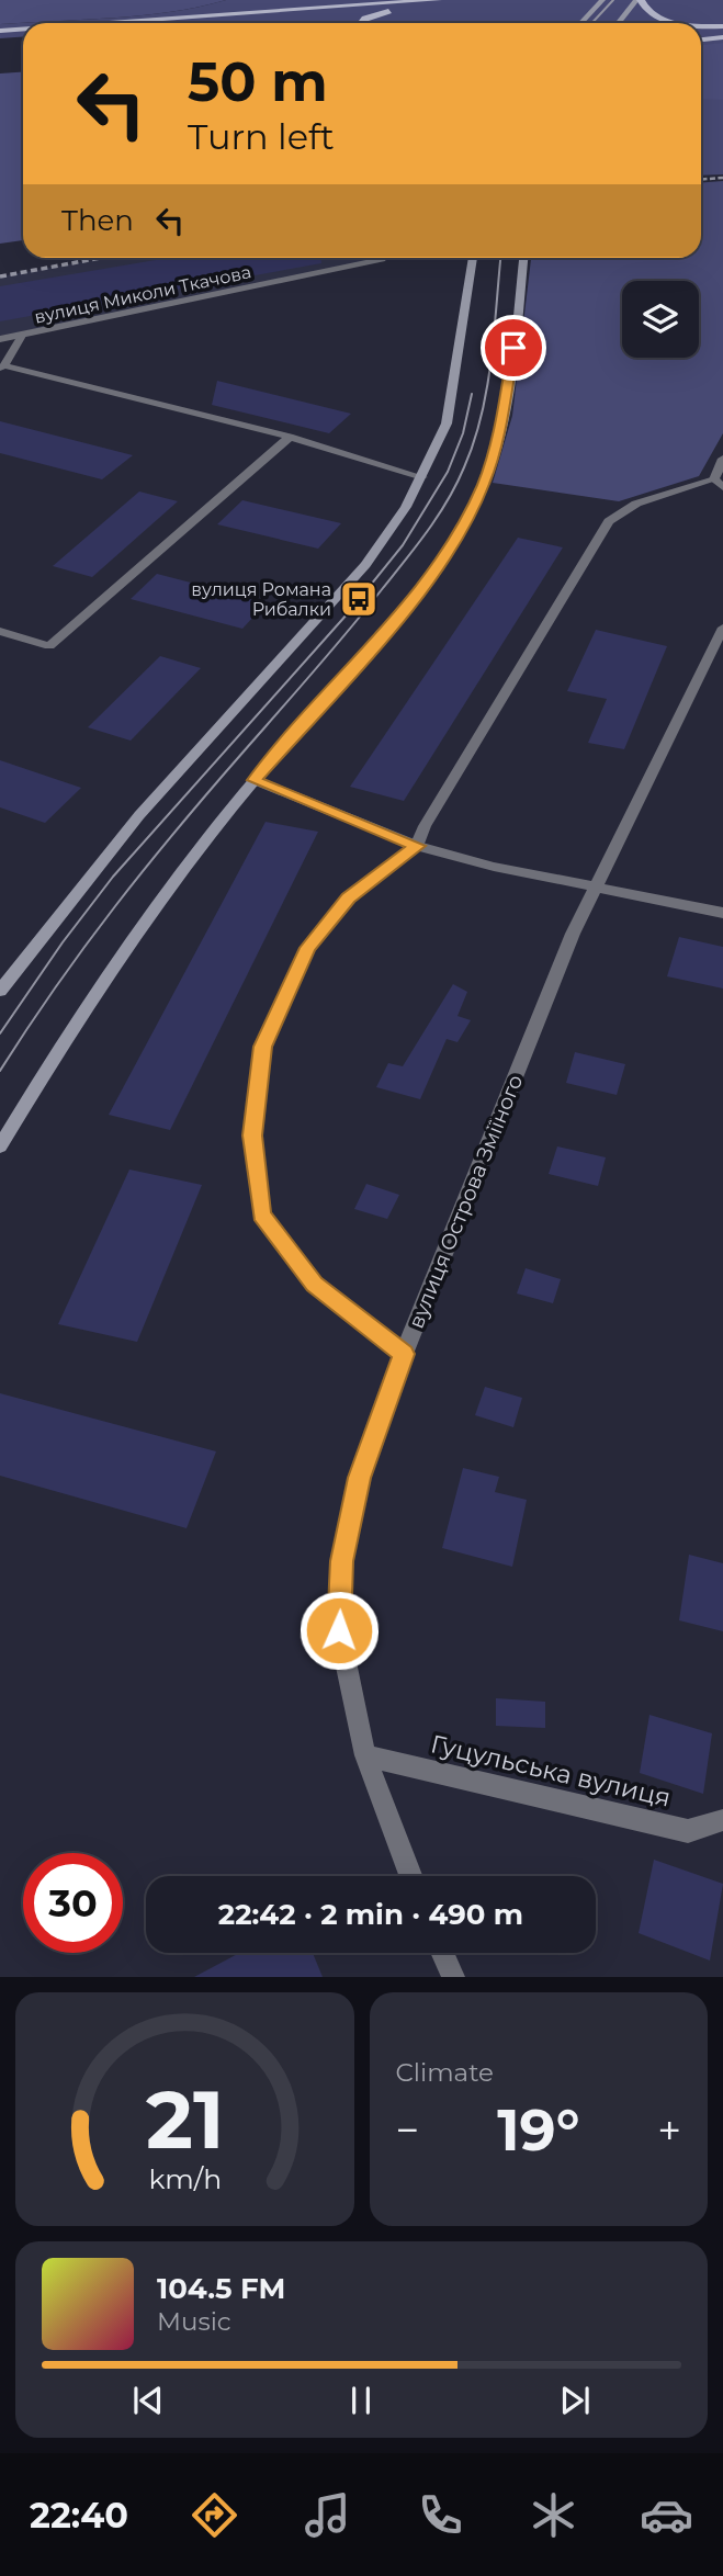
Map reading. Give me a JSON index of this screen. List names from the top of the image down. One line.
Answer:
{"streets":{"street":["вулиця Миколи Ткачова","вулиця Острова Зміїного","Гуцульська вулиця"]},"crossings":[["вулиця Острова Зміїного","Гуцульська вулиця"]],"places":{"bus stop":["вулиця Романа Рибалки"]},"page":{"turn":["50 m","Turn left"],"then":"Then","limit":"30","trip":"22:42 · 2 min · 490 m","tile":"Climate","heat":["−","19°","+"],"song":["104.5 FM","Music"],"tabs":"22:40","gauge":["21","km/h"]}}
